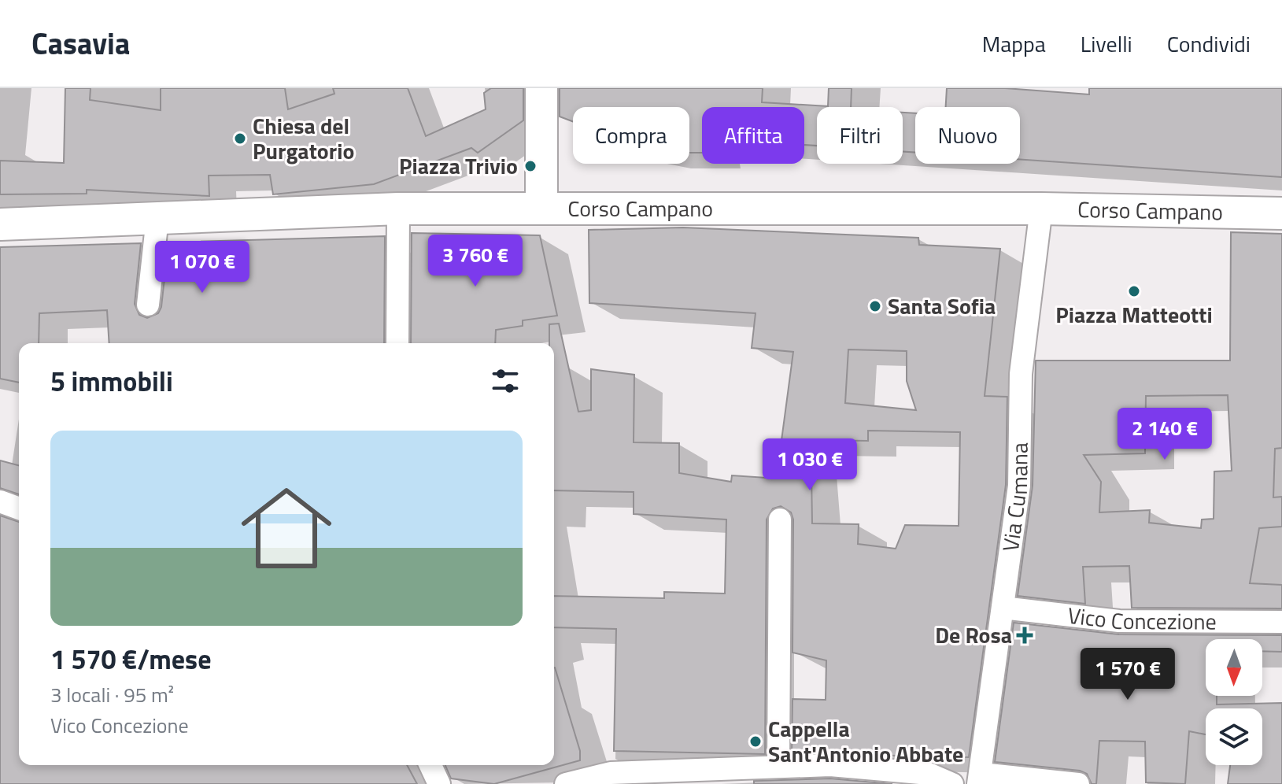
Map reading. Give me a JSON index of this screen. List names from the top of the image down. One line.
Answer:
{"streets":{"main road":["Corso Campano"],"street":["Via Cumana","Vico Concezione"]},"crossings":[["Corso Campano","Via Cumana"],["Via Cumana","Vico Concezione"]],"places":{"other":["Chiesa del Purgatorio","Piazza Trivio","Piazza Matteotti","Santa Sofia","Cappella Sant'Antonio Abbate"],"health":["De Rosa"]},"north":"bottom","page":{"header":"Casavia","nav":["Mappa","Livelli","Condividi"],"chip":["Compra","Affitta","Filtri","Nuovo"],"price":["3 760 €","1 070 €","2 140 €","1 030 €","1 570 €"],"heading":"5 immobili","list":[{"name":"1 570 €/mese","note":"3 locali · 95 m² · Vico Concezione"}]}}
